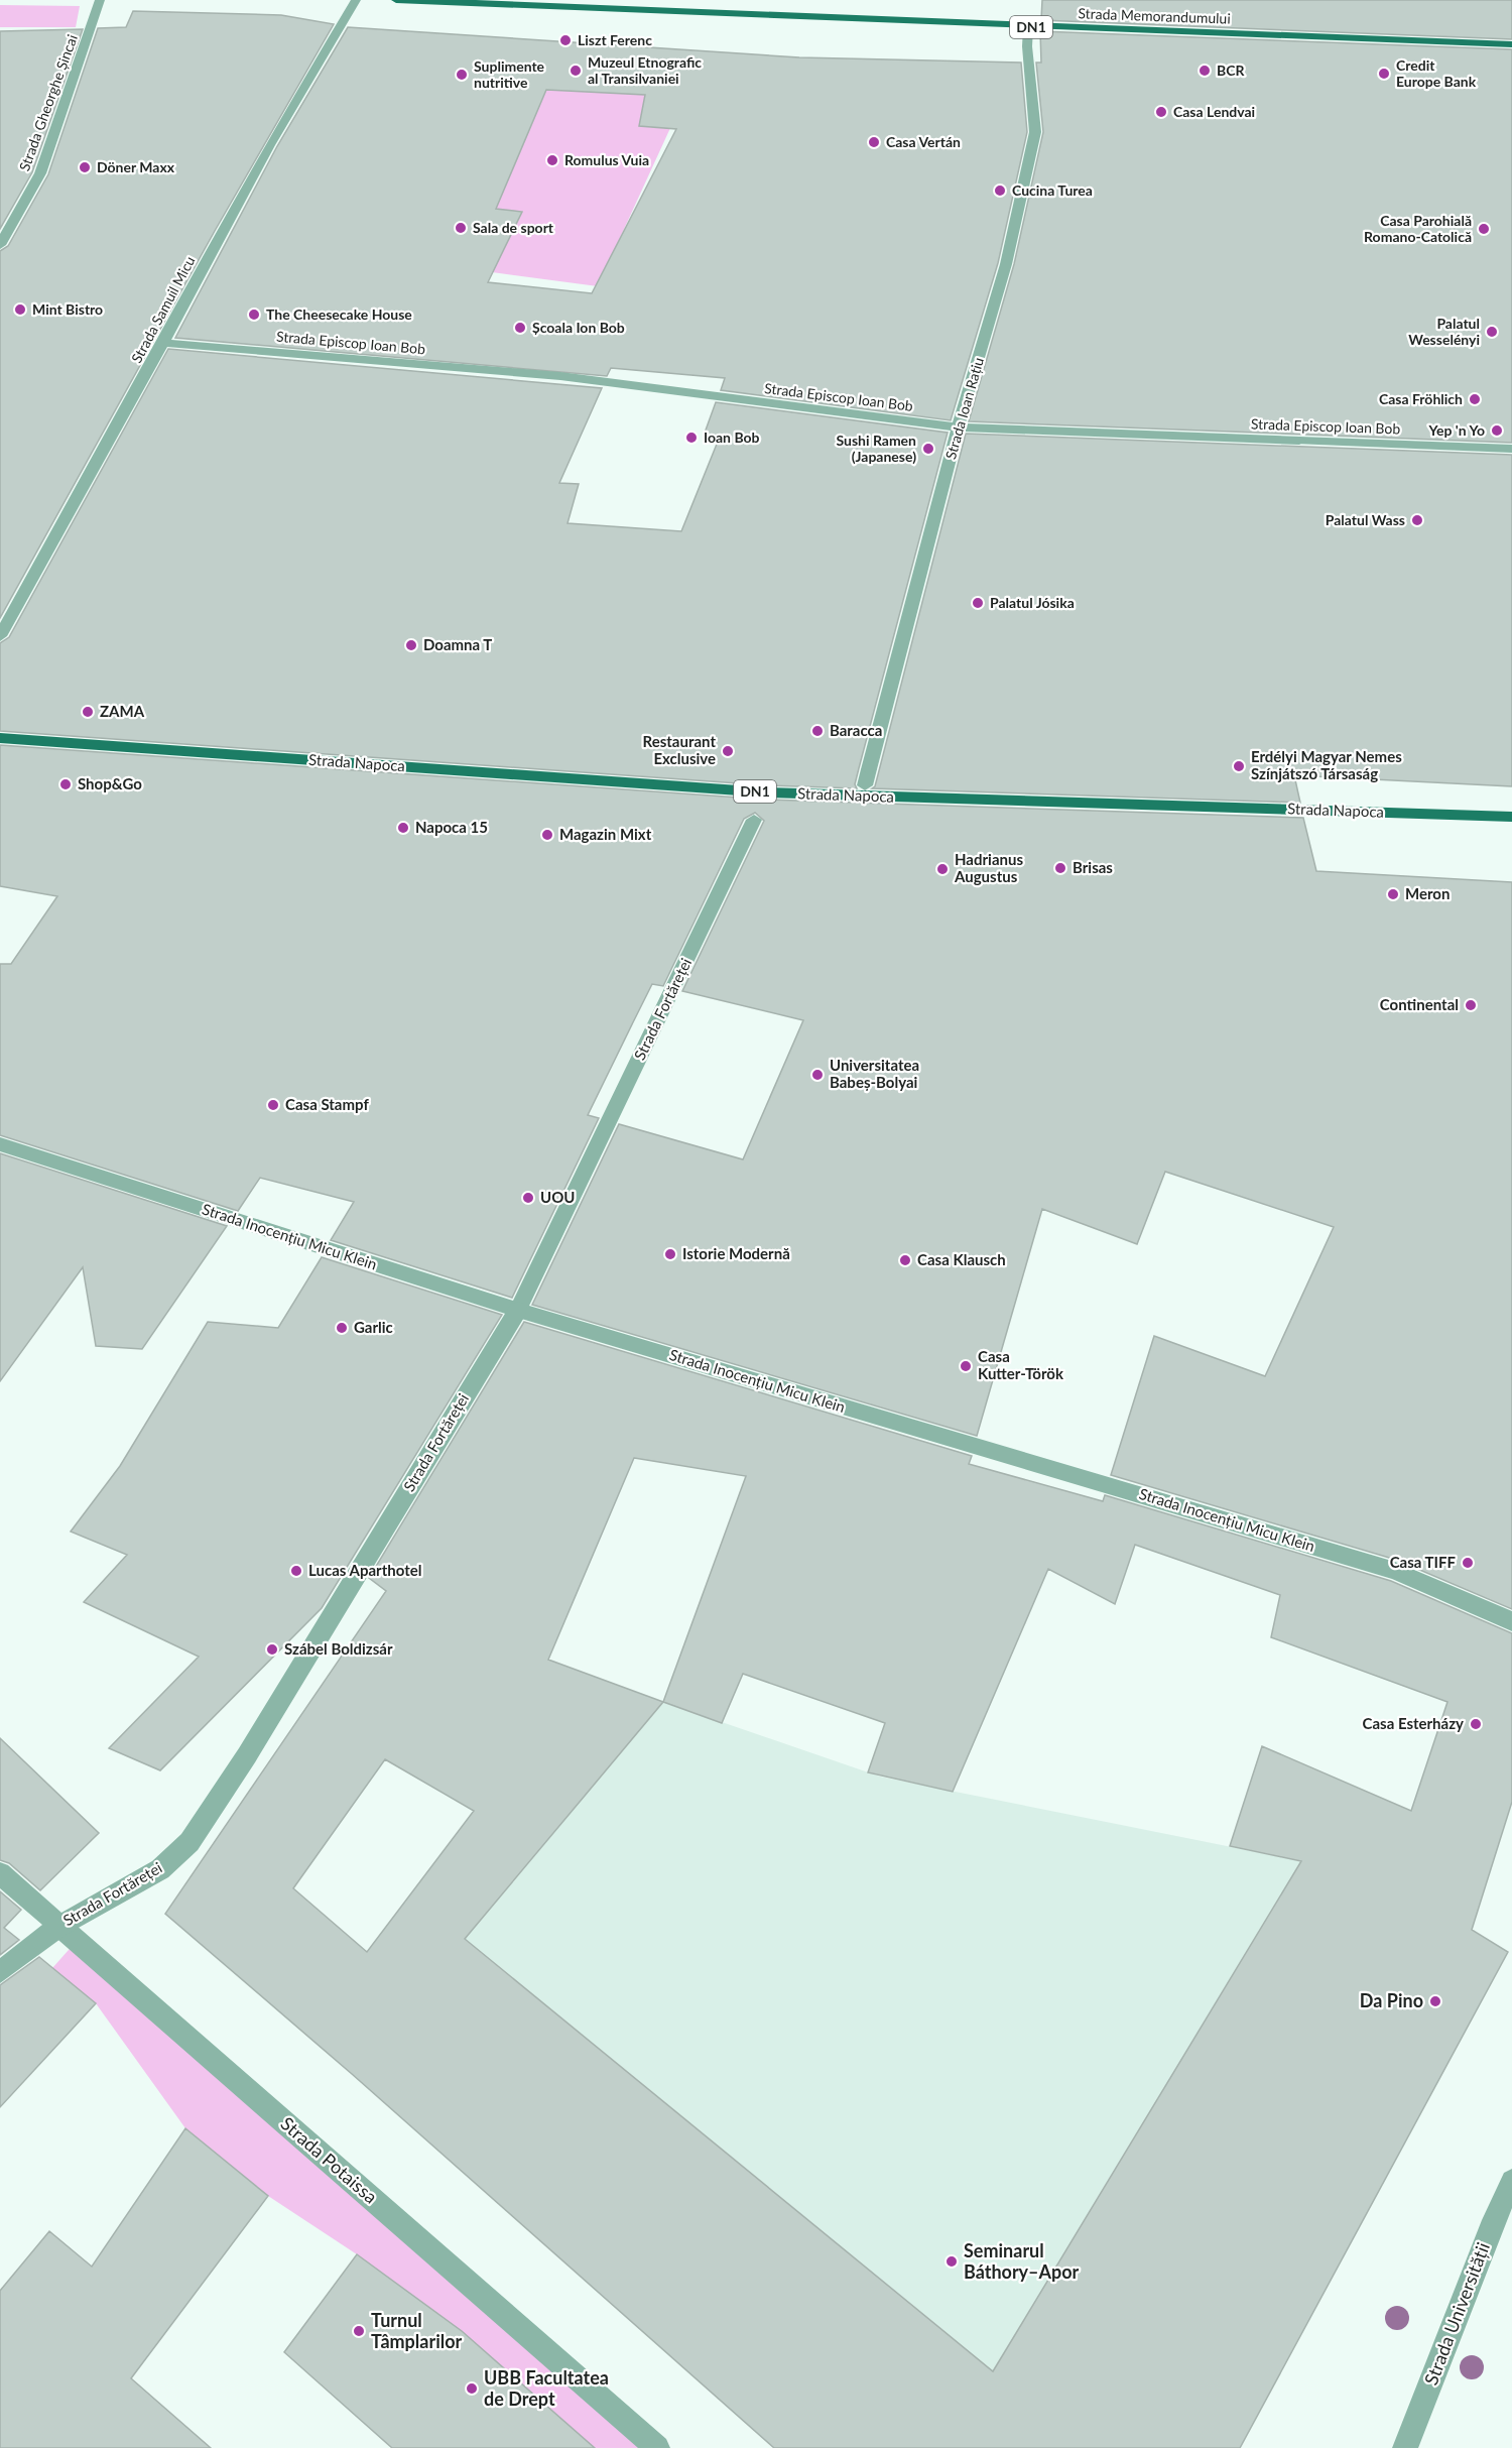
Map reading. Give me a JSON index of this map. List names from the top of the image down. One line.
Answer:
{"streets":{"main road":["Strada Memorandumului","DN1","Strada Napoca"],"street":["Strada Gheorghe Șincai","Strada Samuil Micu","Strada Episcop Ioan Bob","Strada Ioan Rațiu","Strada Fortăreței","Strada Inocențiu Micu Klein","Strada Potaissa","Strada Universității"]},"crossings":[["Strada Memorandumului","Strada Ioan Rațiu"],["Strada Samuil Micu","Strada Episcop Ioan Bob"],["Strada Episcop Ioan Bob","Strada Ioan Rațiu"],["Strada Fortăreței","Strada Inocențiu Micu Klein"],["Strada Fortăreței","Strada Potaissa"]],"places":["Liszt Ferenc","Muzeul Etnografic al Transilvaniei","BCR","Credit Europe Bank","Suplimente nutritive","Casa Lendvai","Casa Vertán","Romulus Vuia","Döner Maxx","Cucina Turea","Sala de sport","Casa Parohială Romano-Catolică","Mint Bistro","The Cheesecake House","Școala Ion Bob","Palatul Wesselényi","Casa Fröhlich","Yep 'n Yo","Ioan Bob","Sushi Ramen (Japanese)","Palatul Wass","Palatul Jósika","Doamna T","ZAMA","Baracca","Restaurant Exclusive","Erdélyi Magyar Nemes Színjátszó Társaság","Shop&Go","Napoca 15","Magazin Mixt","Brisas","Hadrianus Augustus","Meron","Continental","Universitatea Babeș-Bolyai","Casa Stampf","UOU","Istorie Modernă","Casa Klausch","Garlic","Casa Kutter-Török","Casa TIFF","Lucas Aparthotel","Szábel Boldizsár","Casa Esterházy","Da Pino","Seminarul Báthory–Apor","Turnul Tâmplarilor","UBB Facultatea de Drept"]}
